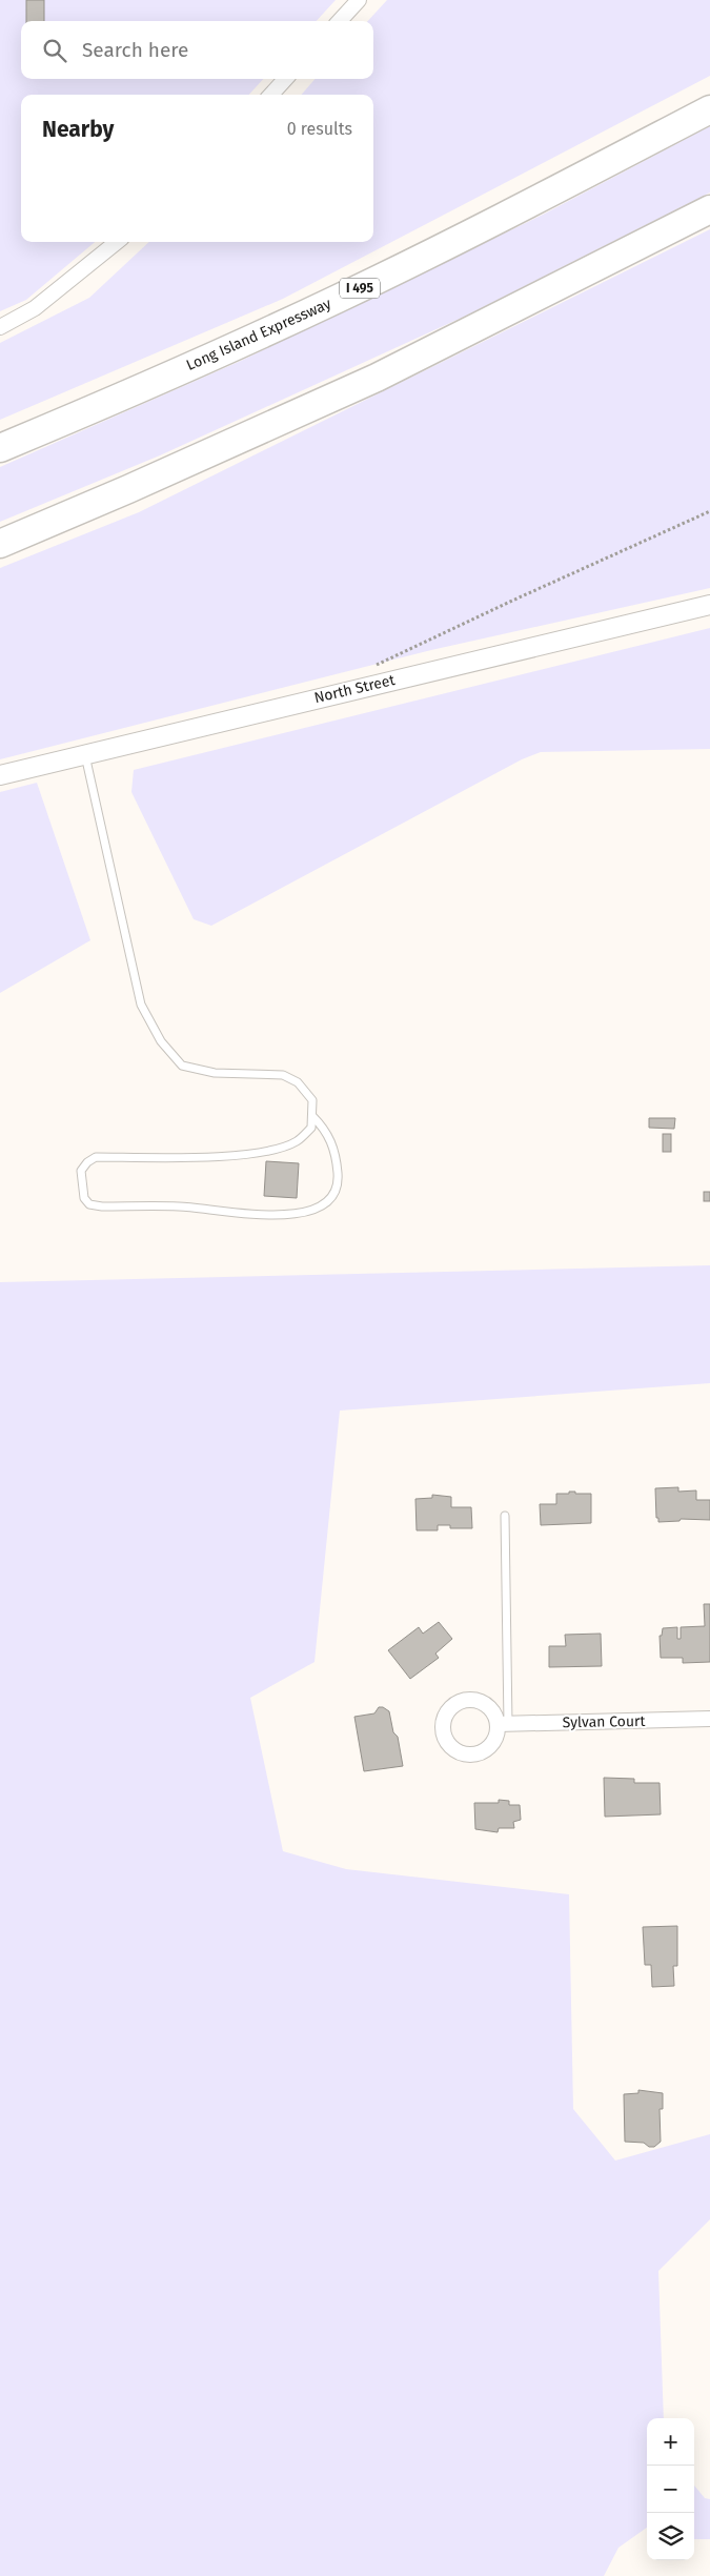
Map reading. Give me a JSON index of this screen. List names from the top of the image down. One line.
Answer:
{"streets":{"highway":["I 495","Long Island Expressway"],"street":["North Street","Sylvan Court"]},"page":{"search":"Search here","heading":["Nearby","0 results"],"map_buttons":["+","−"]}}
